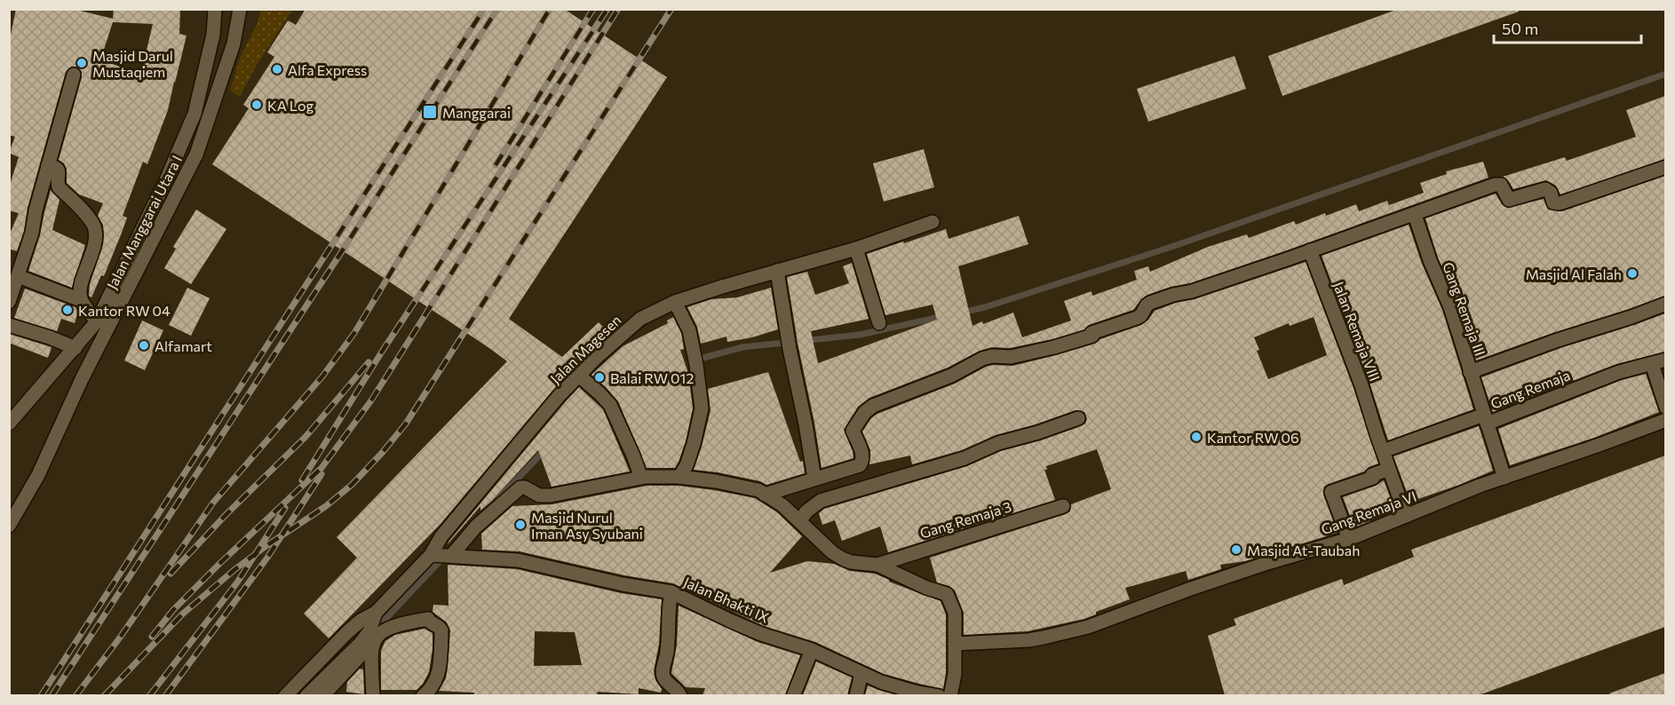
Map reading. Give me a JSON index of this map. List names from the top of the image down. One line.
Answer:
{"streets":{"street":["Jalan Manggarai Utara I","Gang Remaja III","Jalan Remaja VIII","Jalan Magesen","Gang Remaja","Gang Remaja VI","Gang Remaja 3","Jalan Bhakti IX"]},"crossings":[["Gang Remaja III","Gang Remaja"],["Gang Remaja III","Gang Remaja VI"],["Jalan Remaja VIII","Gang Remaja"],["Jalan Remaja VIII","Gang Remaja VI"],["Jalan Magesen","Jalan Bhakti IX"]],"places":{"other":["Masjid Darul Mustaqiem","Alfa Express","KA Log","Masjid Al Falah","Kantor RW 04","Alfamart","Balai RW 012","Kantor RW 06","Masjid Nurul Iman Asy Syubani","Masjid At-Taubah"],"transit":["Manggarai"]},"scale_bar":"50 m"}
